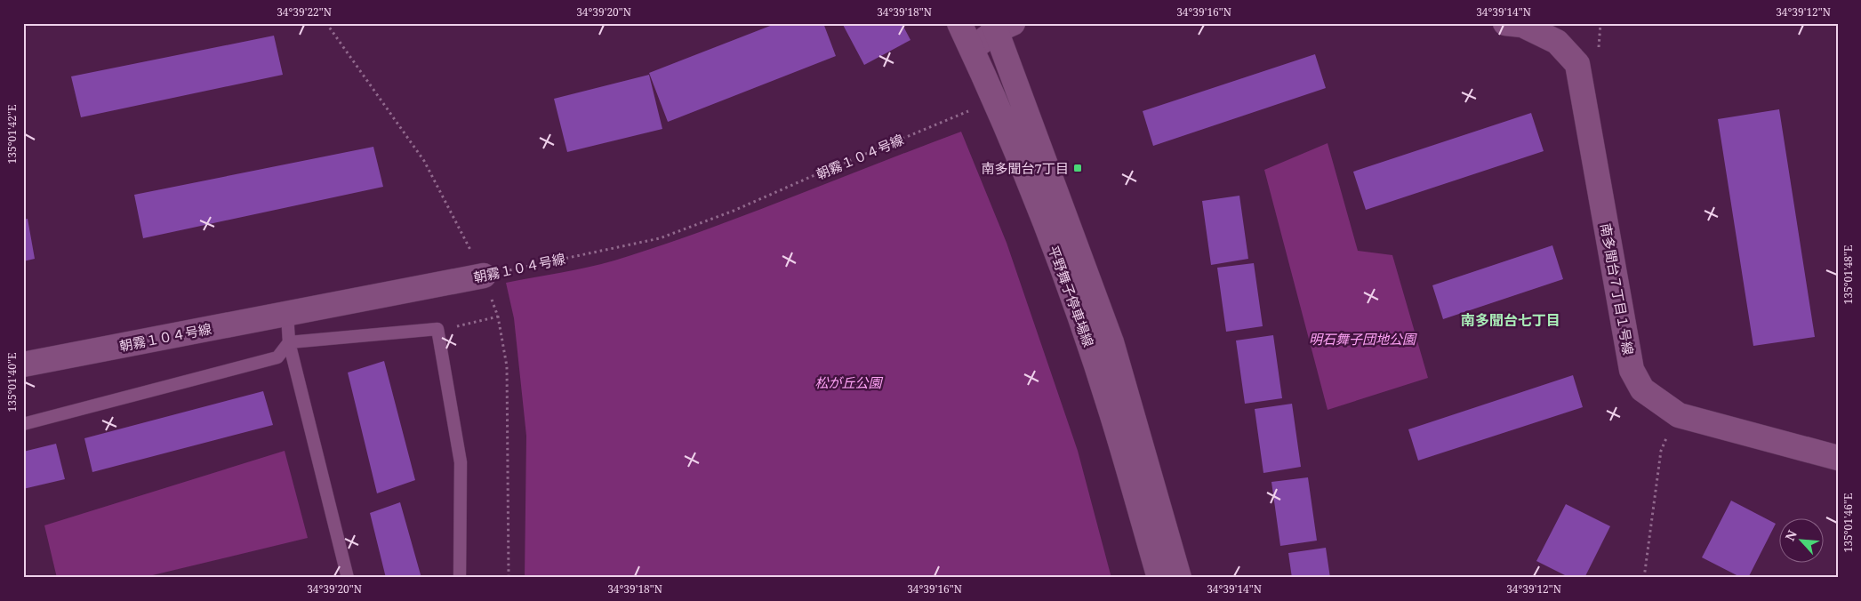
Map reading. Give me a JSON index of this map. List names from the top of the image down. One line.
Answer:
{"streets":{"main road":["朝霧１０４号線","南多聞台７丁目１号線","平野舞子停車場線"]},"crossings":[["朝霧１０４号線","平野舞子停車場線"]],"districts":["南多聞台七丁目"],"parks":["明石舞子団地公園","松が丘公園"],"places":{"transit":["南多聞台7丁目"]},"north":"top left","coordinates":["34°39'22\"N","34°39'20\"N","34°39'18\"N","34°39'16\"N","34°39'14\"N","34°39'12\"N","135°01'42\"E","135°01'48\"E","135°01'40\"E","135°01'46\"E"]}
